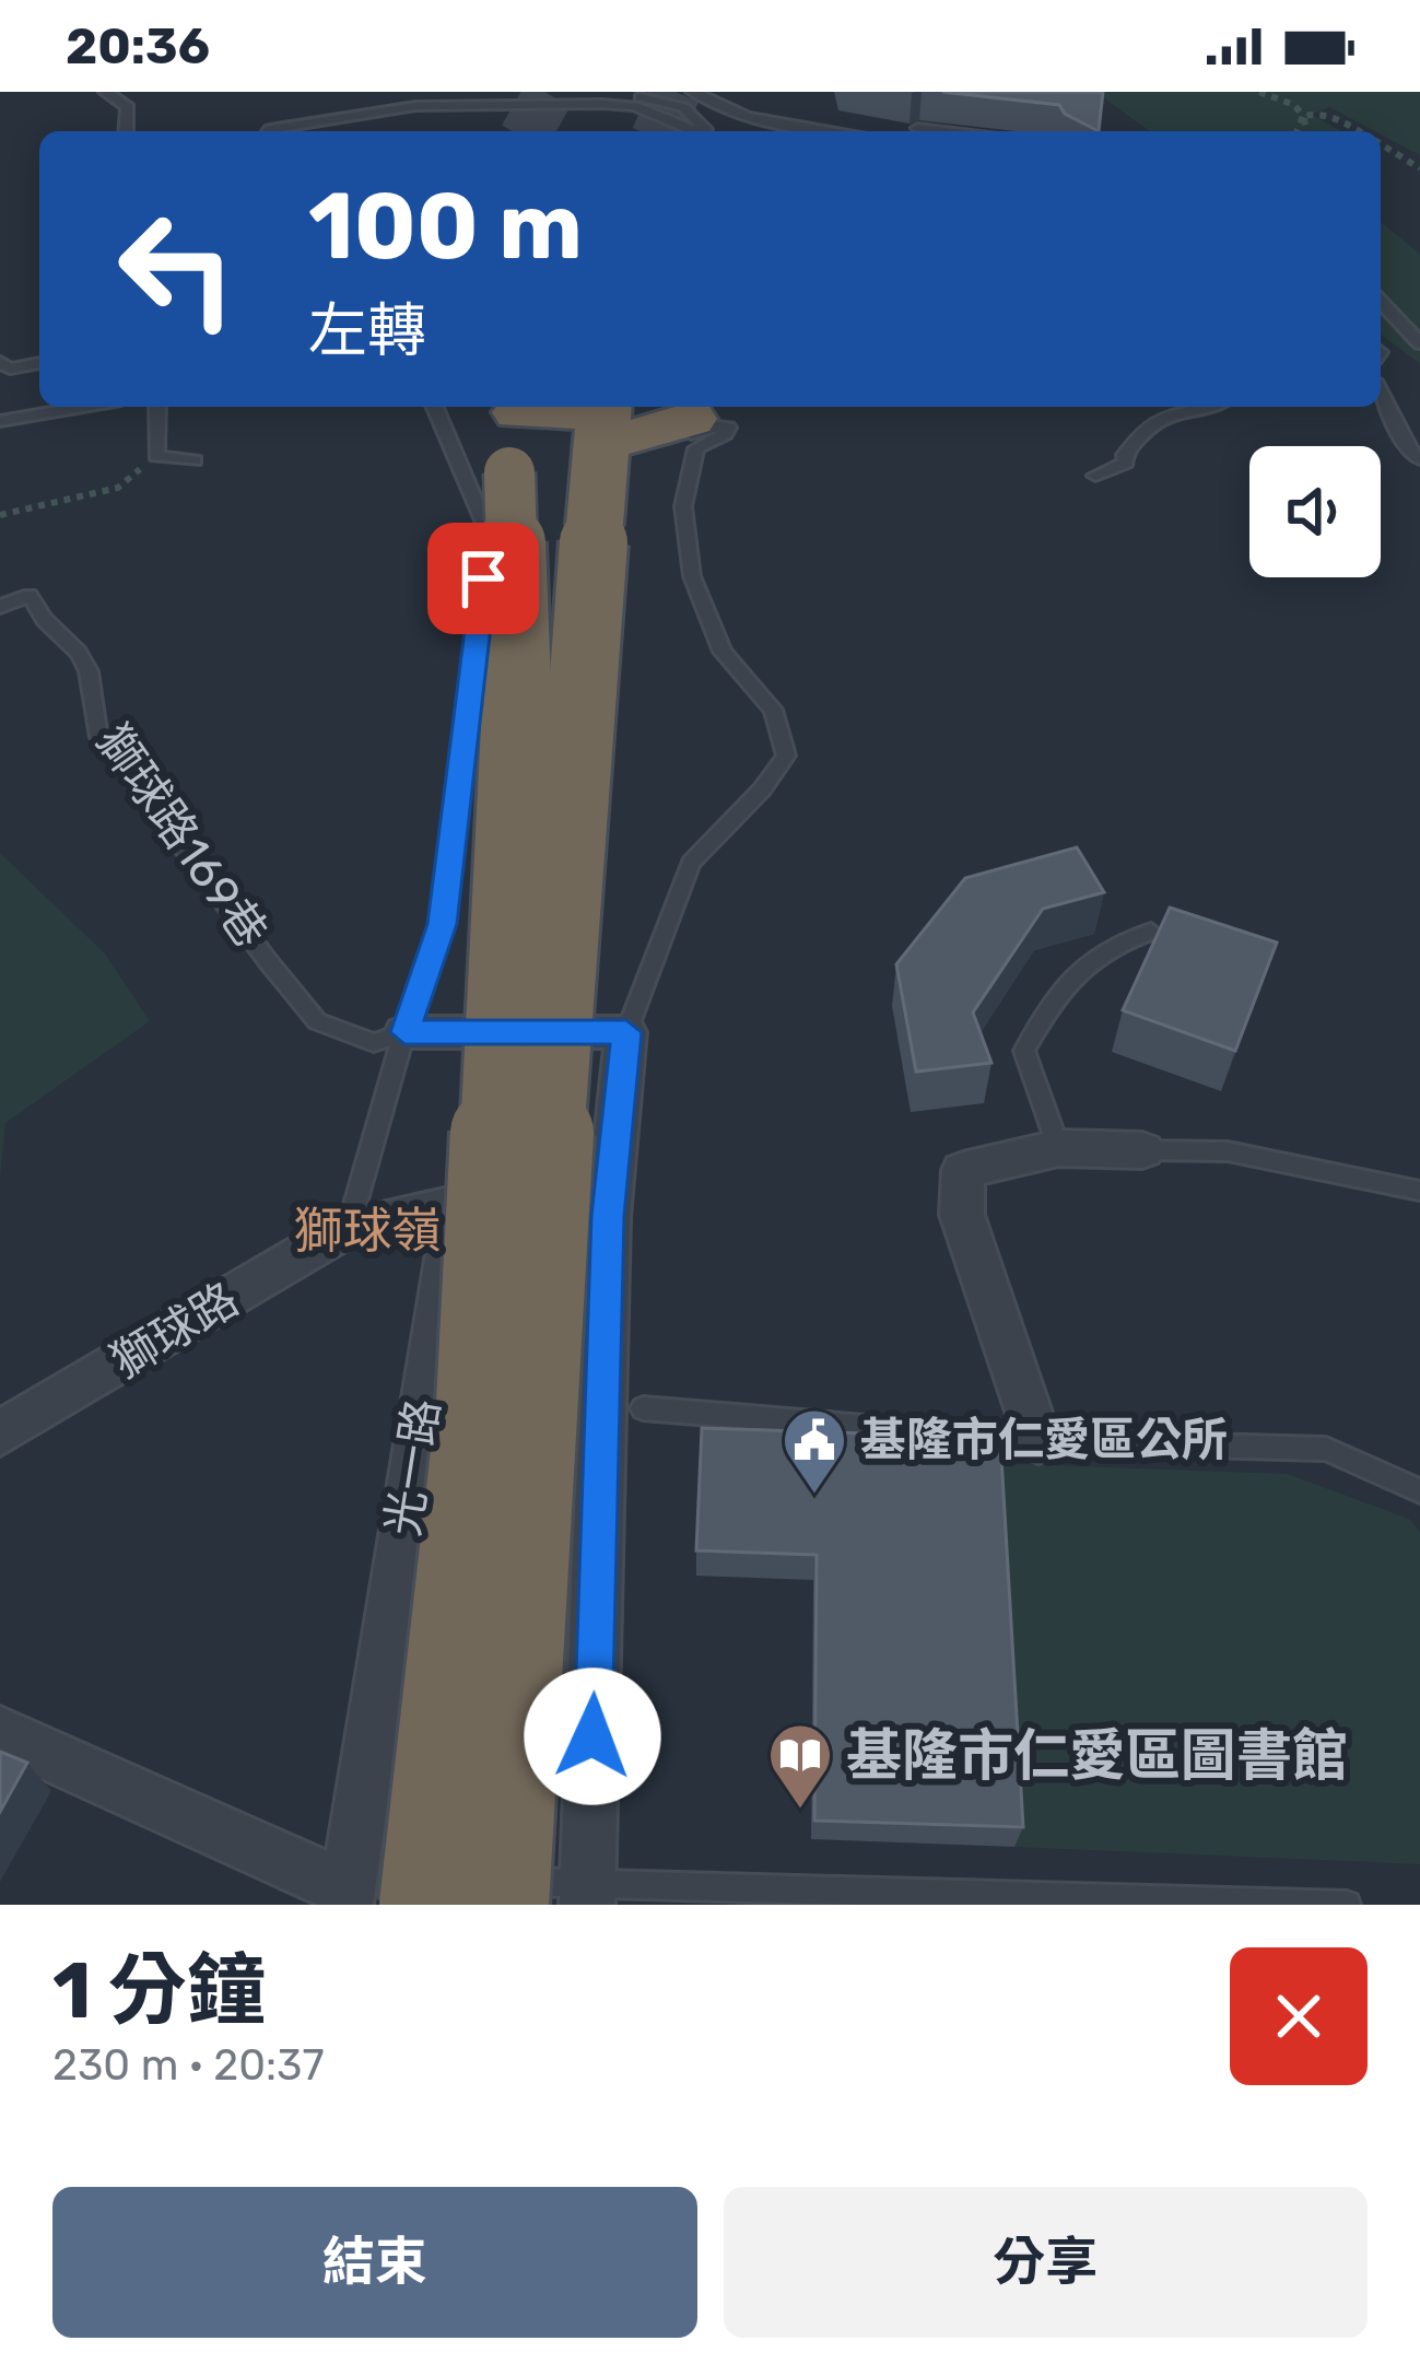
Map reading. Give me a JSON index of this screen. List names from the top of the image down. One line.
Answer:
{"streets":{"street":["獅球路","光一路"],"lane":["獅球路169巷"]},"crossings":[["獅球路","光一路"]],"districts":["獅球嶺"],"places":{"public building":["基隆市仁愛區公所"],"library":["基隆市仁愛區圖書館"]},"page":{"status":"20:36","turn":["100 m","左轉"],"heading":["1 分鐘","230 m · 20:37"],"buttons":["結束","分享"]}}
